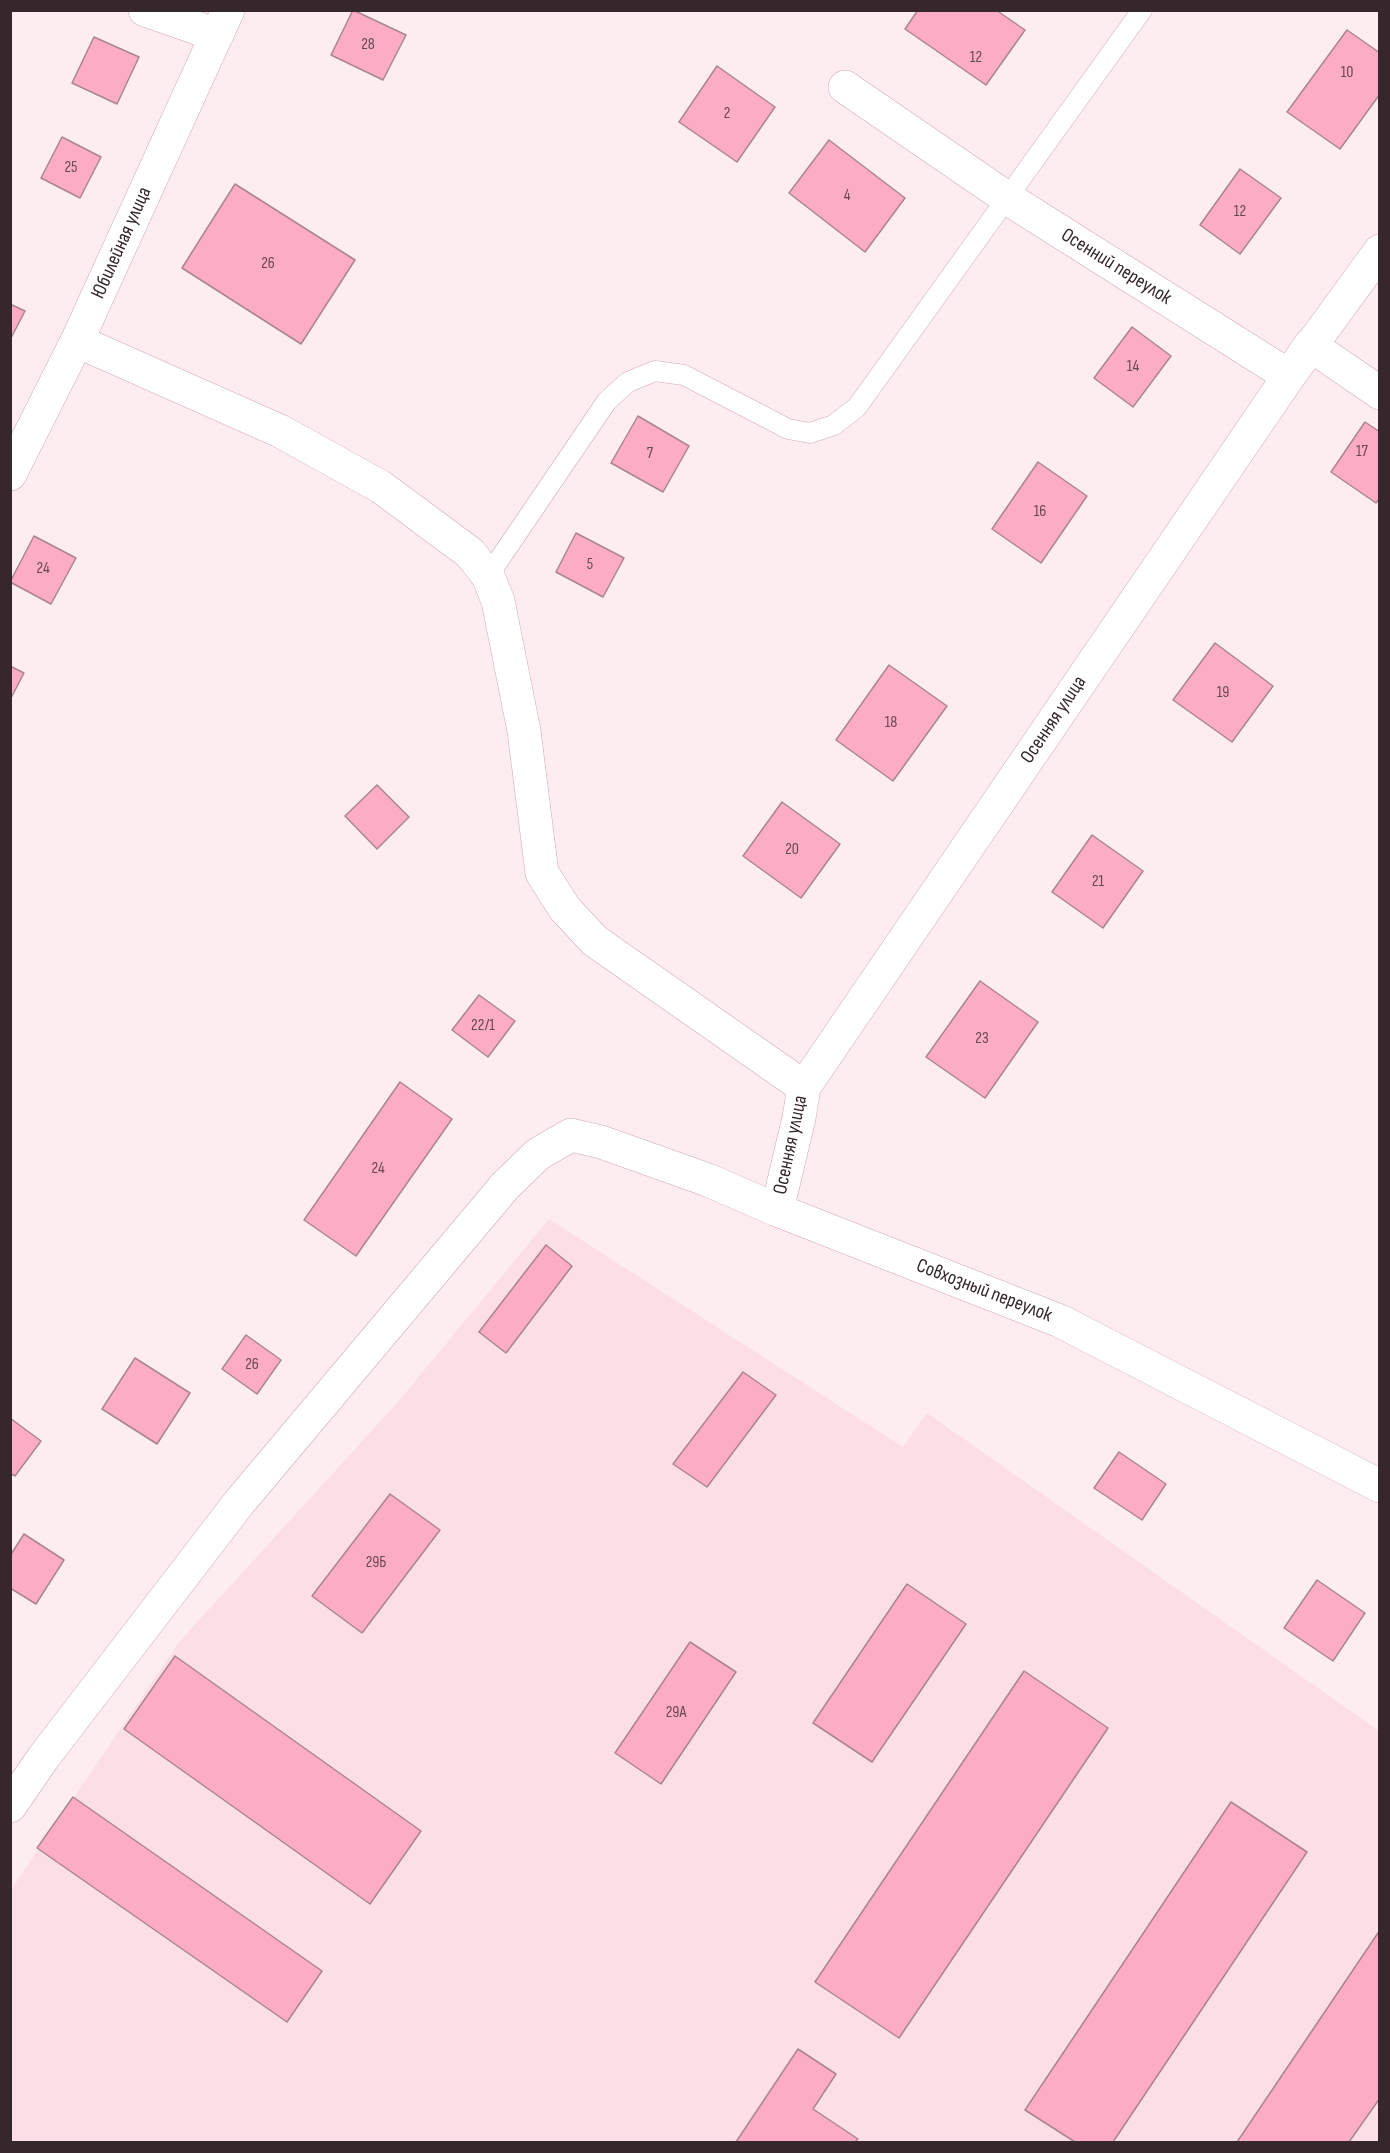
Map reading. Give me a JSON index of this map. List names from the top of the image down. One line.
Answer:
{"streets":{"street":["Юбилейная улица","Осенний переулок","Осенняя улица","Совхозный переулок"]},"crossings":[["Осенний переулок","Осенняя улица"],["Осенняя улица","Совхозный переулок"]],"house_numbers":["28","12","10","2","25","4","12","26","14","17","7","16","5","24","19","18","20","21","22/1","23","24","26","29Б","29А"]}
